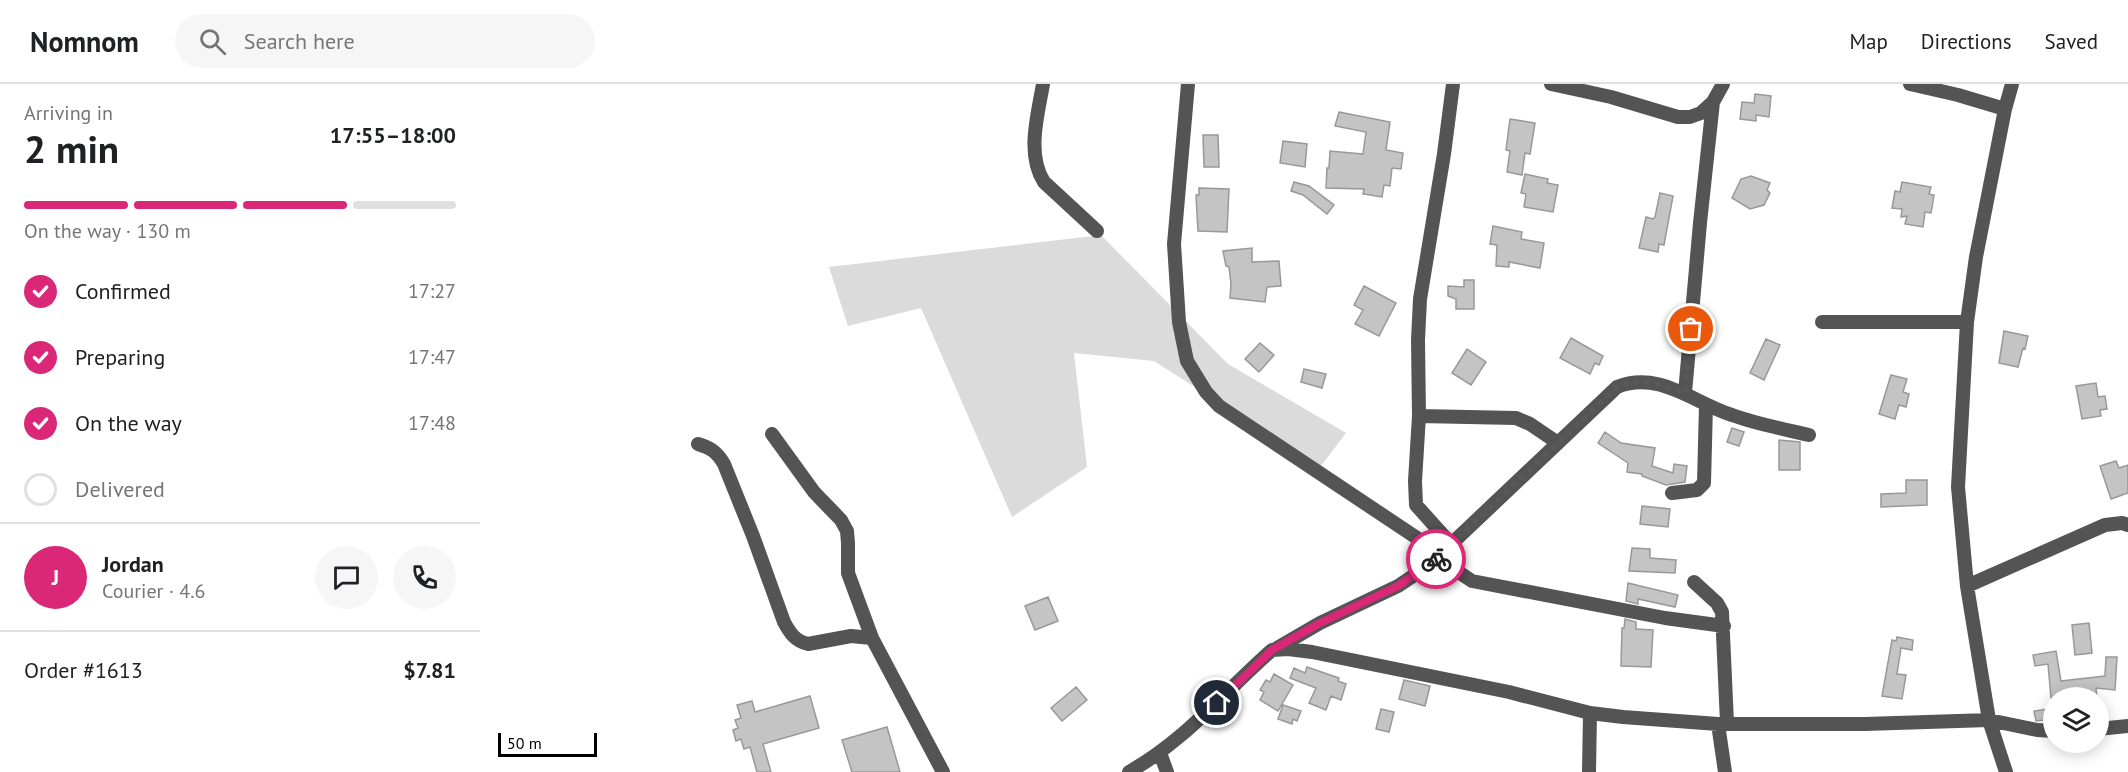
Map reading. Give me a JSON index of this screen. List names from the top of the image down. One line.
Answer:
{"scale_bar":"50 m","page":{"header":"Nomnom","search":"Search here","nav":["Map","Directions","Saved"],"heading":["2 min","Arriving in","17:55–18:00"],"panel":["Jordan","Courier · 4.6","Order #1613","$7.81"],"bar":"On the way · 130 m","list":[["Confirmed","17:27"],["Preparing","17:47"],["On the way","17:48"],"Delivered"],"round":"J","scale":"50 m"}}
